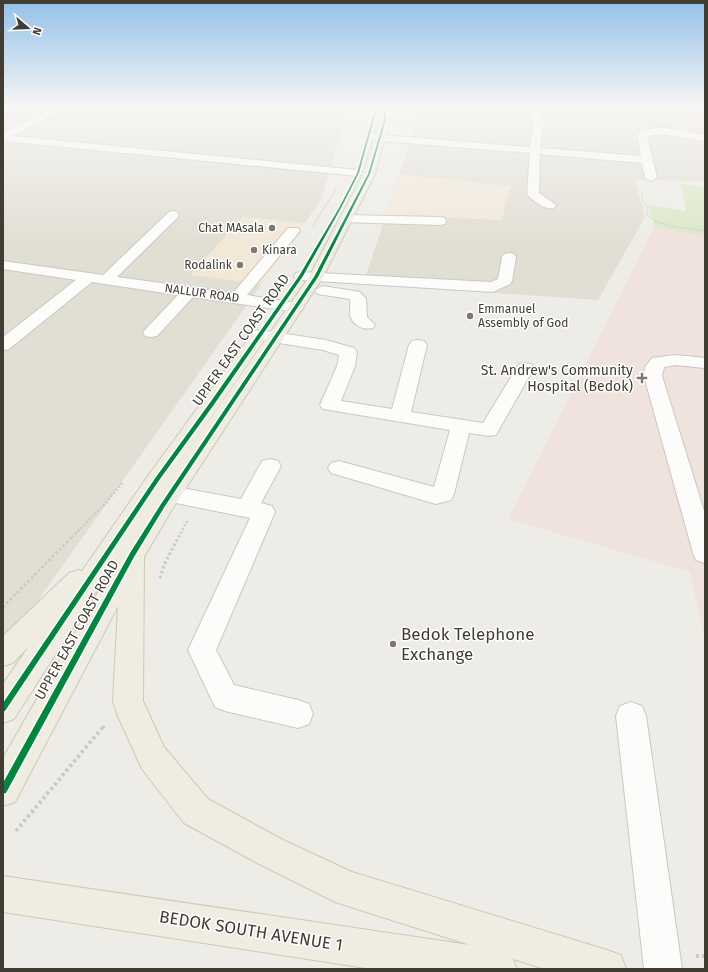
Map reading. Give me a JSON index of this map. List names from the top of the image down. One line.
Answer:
{"streets":{"main road":["UPPER EAST COAST ROAD","BEDOK SOUTH AVENUE 1"],"street":["NALLUR ROAD"]},"crossings":[["NALLUR ROAD","UPPER EAST COAST ROAD"]],"places":{"other":["Chat MAsala","Kinara","Rodalink","Emmanuel Assembly of God","Bedok Telephone Exchange"],"health":["St. Andrew's Community Hospital (Bedok)"]},"north":"right"}
